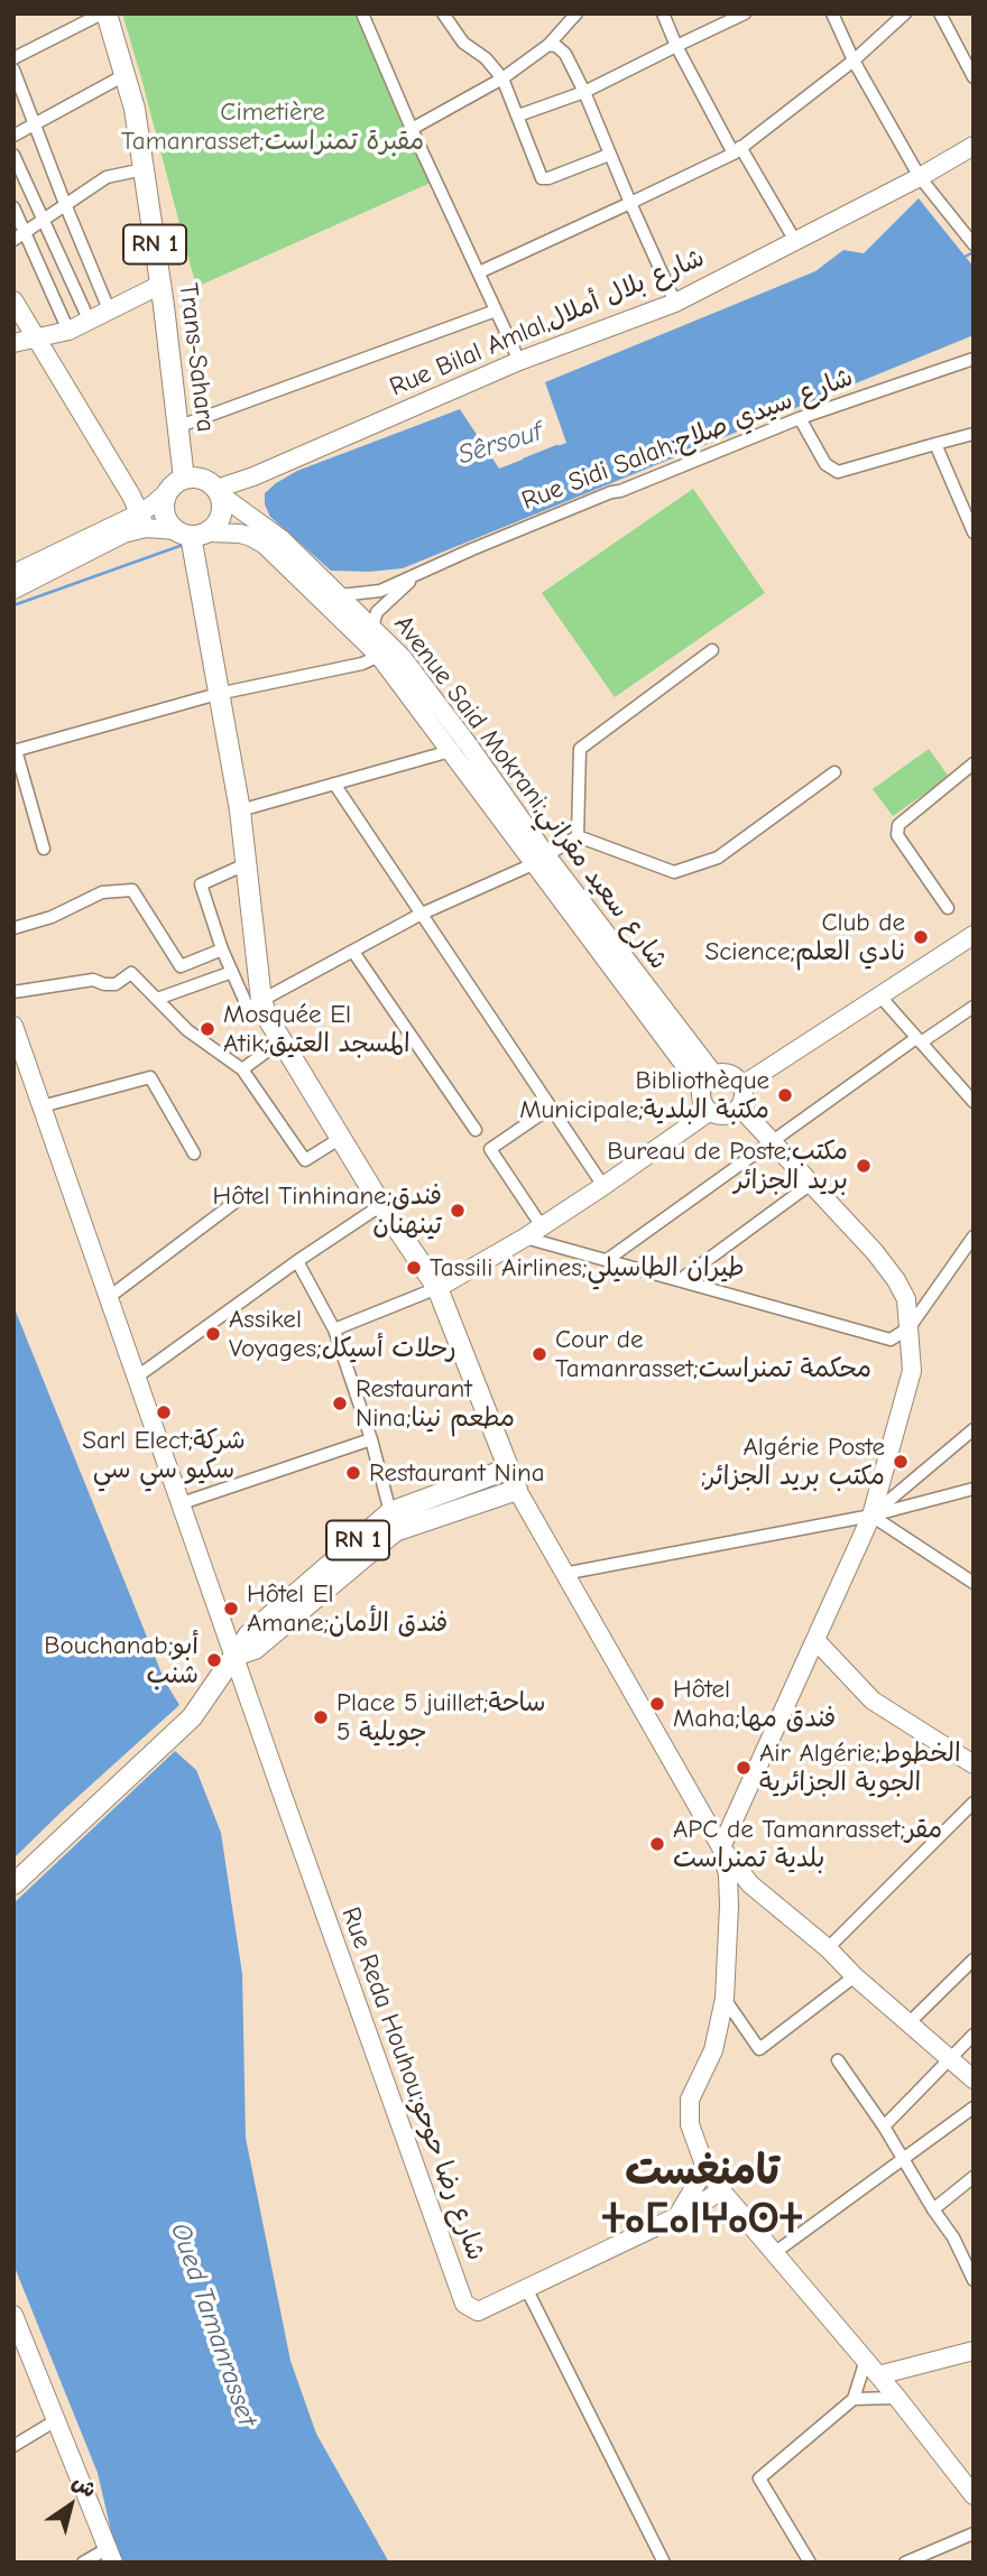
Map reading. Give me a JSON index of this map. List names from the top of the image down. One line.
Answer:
{"streets":{"main road":["RN 1","Trans-Sahara"],"street":["Rue Bilal Amlal,شارع بلال أملال","Rue Sidi Salah;شارع سيدي صلاح","Avenue Said Mokrani;شارع سعيد مقراني","Rue Reda Houhou;شارع رضا حوحو"]},"crossings":[["RN 1","Rue Reda Houhou;شارع رضا حوحو"],["Rue Bilal Amlal,شارع بلال أملال","Trans-Sahara"],["Rue Bilal Amlal,شارع بلال أملال","Avenue Said Mokrani;شارع سعيد مقراني"],["Trans-Sahara","Avenue Said Mokrani;شارع سعيد مقراني"],["Rue Sidi Salah;شارع سيدي صلاح","Avenue Said Mokrani;شارع سعيد مقراني"]],"districts":["تامنغست ⵜⴰⵎⴰⵏⵖⴰⵙⵜ"],"water":["Sêrsouf","Oued Tamanrasset"],"parks":["Cimetière Tamanrasset;مقبرة تمنراست"],"places":["Club de Science;نادي العلم","Mosquée El Atik;المسجد العتيق","Bibliothèque Municipale;مكتبة البلدية","Bureau de Poste;مكتب بريد الجزائر","Hôtel Tinhinane;فندق تينهنان","Tassili Airlines;طيران الطاسيلي","Assikel Voyages;رحلات أسيكل","Cour de Tamanrasset;محكمة تمنراست","Restaurant Nina;مطعم نينا","Sarl Elect;شركة سكيو سي سي","Algérie Poste ;مكتب بريد الجزائر","Restaurant Nina","Hôtel El Amane;فندق الأمان","Bouchanab;أبو شنب","Hôtel Maha;فندق مها","Place 5 juillet;ساحة 5 جويلية","Air Algérie;الخطوط الجوية الجزائرية","APC de Tamanrasset;مقر بلدية تمنراست"],"north":"top right"}
